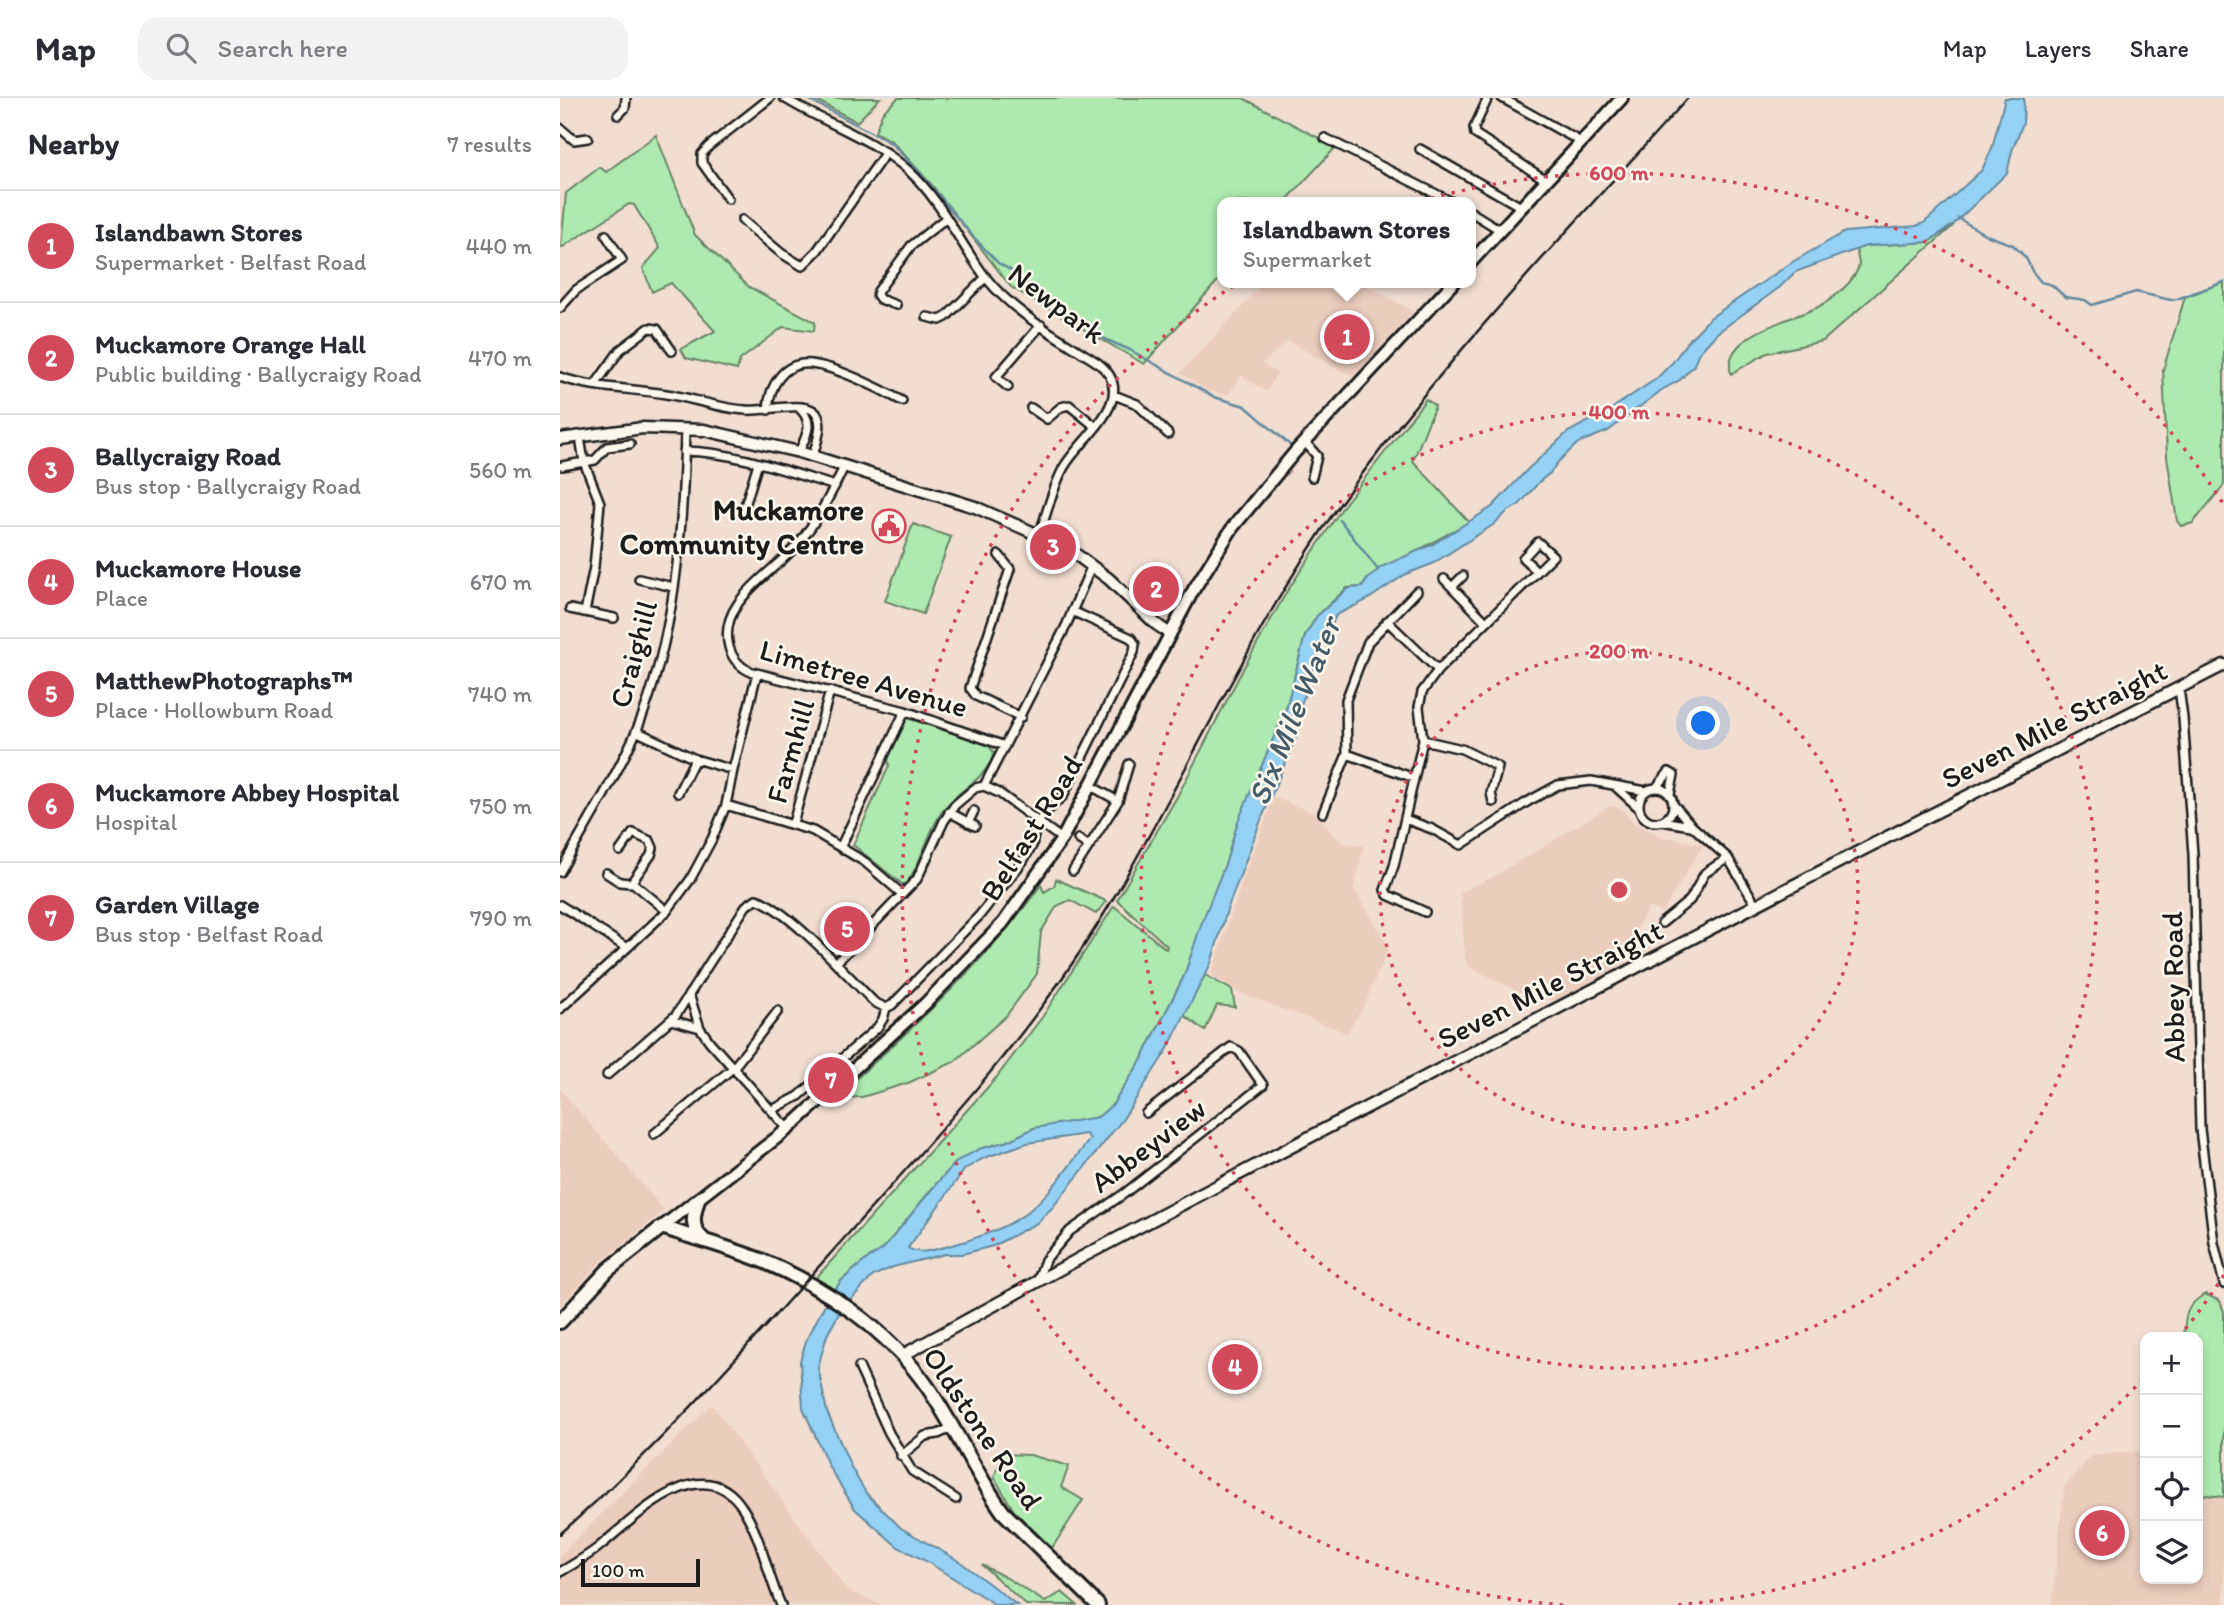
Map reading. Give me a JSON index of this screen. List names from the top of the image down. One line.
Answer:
{"streets":{"highway":["Belfast Road","Oldstone Road"],"main road":["Seven Mile Straight"],"street":["Newpark","Craighill","Limetree Avenue","Farmhill","Abbey Road","Abbeyview"]},"crossings":[["Limetree Avenue","Farmhill"],["Seven Mile Straight","Abbey Road"],["Seven Mile Straight","Abbeyview"],["Seven Mile Straight","Oldstone Road"],["Belfast Road","Oldstone Road"]],"water":["Six Mile Water"],"places":{"public building":["Muckamore Community Centre"]},"scale_bar":"100 m","page":{"header":"Map","search":"Search here","nav":["Map","Layers","Share"],"heading":["Nearby","7 results"],"list":[{"mark":"1","name":"Islandbawn Stores","note":"Supermarket · Belfast Road","value":"440 m"},{"mark":"2","name":"Muckamore Orange Hall","note":"Public building · Ballycraigy Road","value":"470 m"},{"mark":"3","name":"Ballycraigy Road","note":"Bus stop · Ballycraigy Road","value":"560 m"},{"mark":"4","name":"Muckamore House","note":"Place","value":"670 m"},{"mark":"5","name":"MatthewPhotographs™","note":"Place · Hollowburn Road","value":"740 m"},{"mark":"6","name":"Muckamore Abbey Hospital","note":"Hospital","value":"750 m"},{"mark":"7","name":"Garden Village","note":"Bus stop · Belfast Road","value":"790 m"}],"popup":["Islandbawn Stores","Supermarket"],"pins":["1","3","2","5","7","4","6"],"map_buttons":["+","−"],"scale":"100 m"},"rings":["600 m","400 m","200 m"]}
